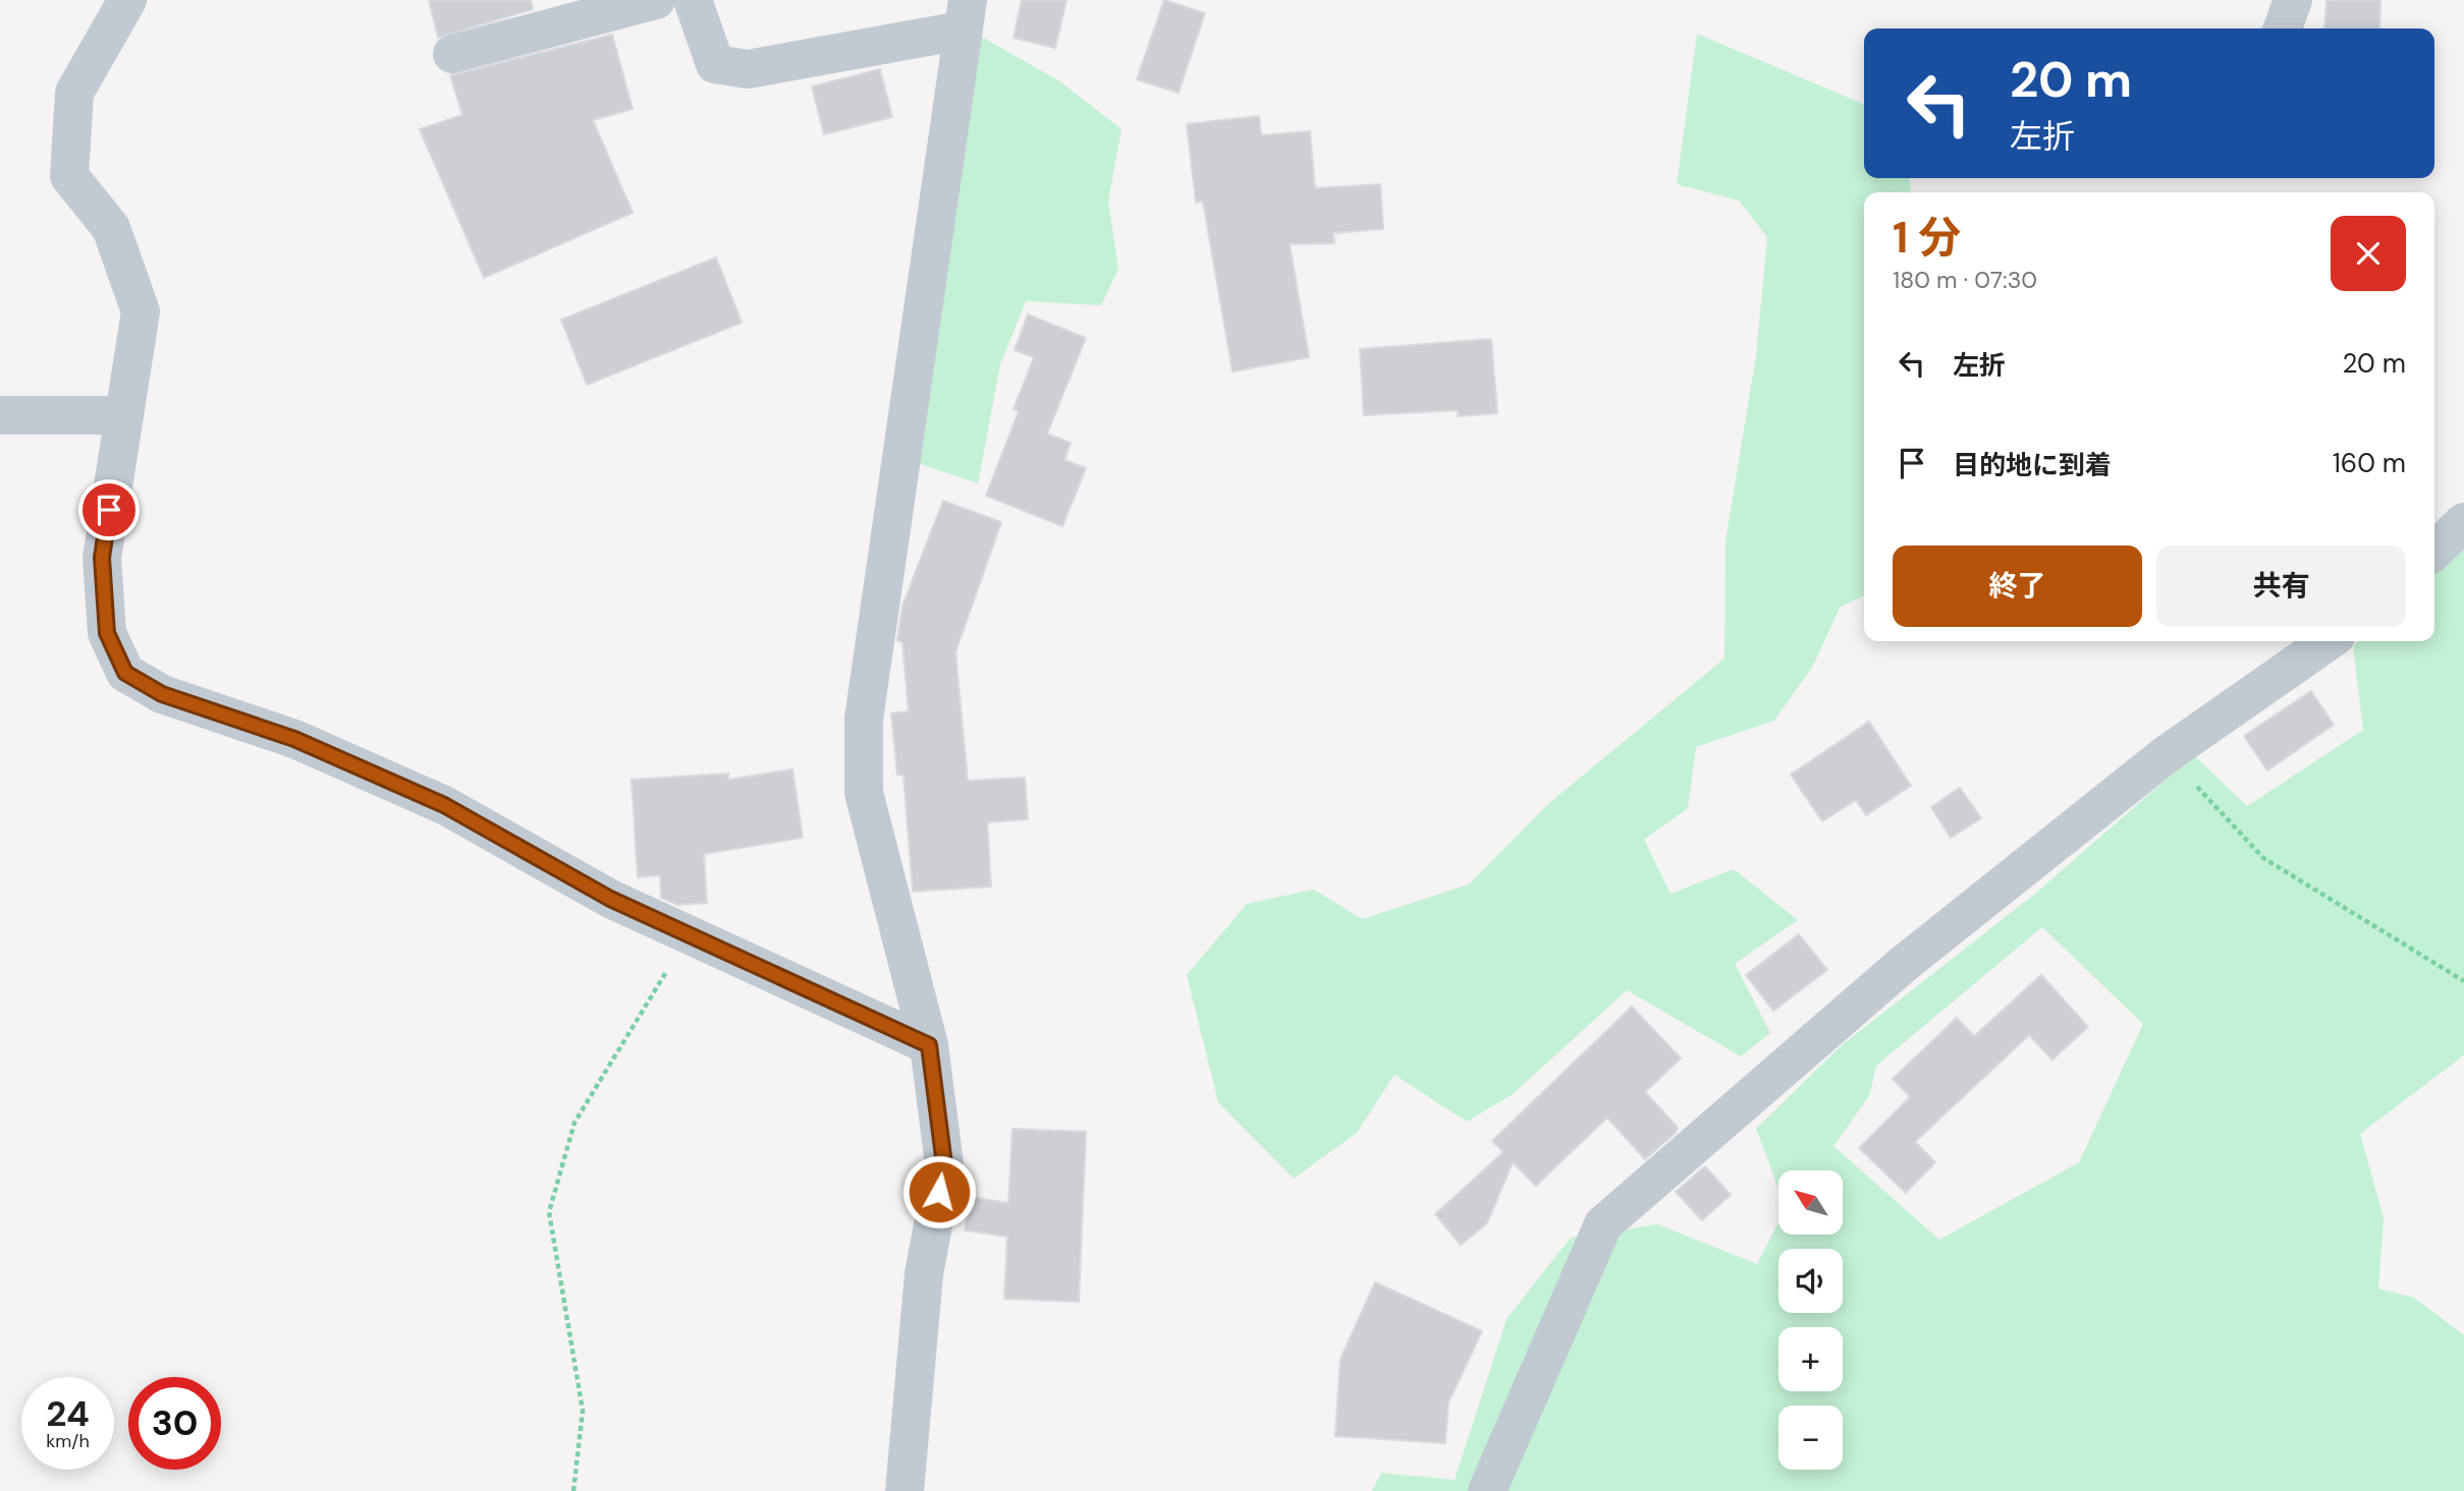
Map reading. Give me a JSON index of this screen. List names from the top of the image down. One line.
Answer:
{"north":"top left","page":{"turn":["20 m","左折"],"heading":["1 分","180 m · 07:30"],"list":[{"name":"左折","value":"20 m"},{"name":"目的地に到着","value":"160 m"}],"buttons":["終了","共有"],"map_buttons":["+","−"],"speed":"24 km/h","limit":"30"}}
